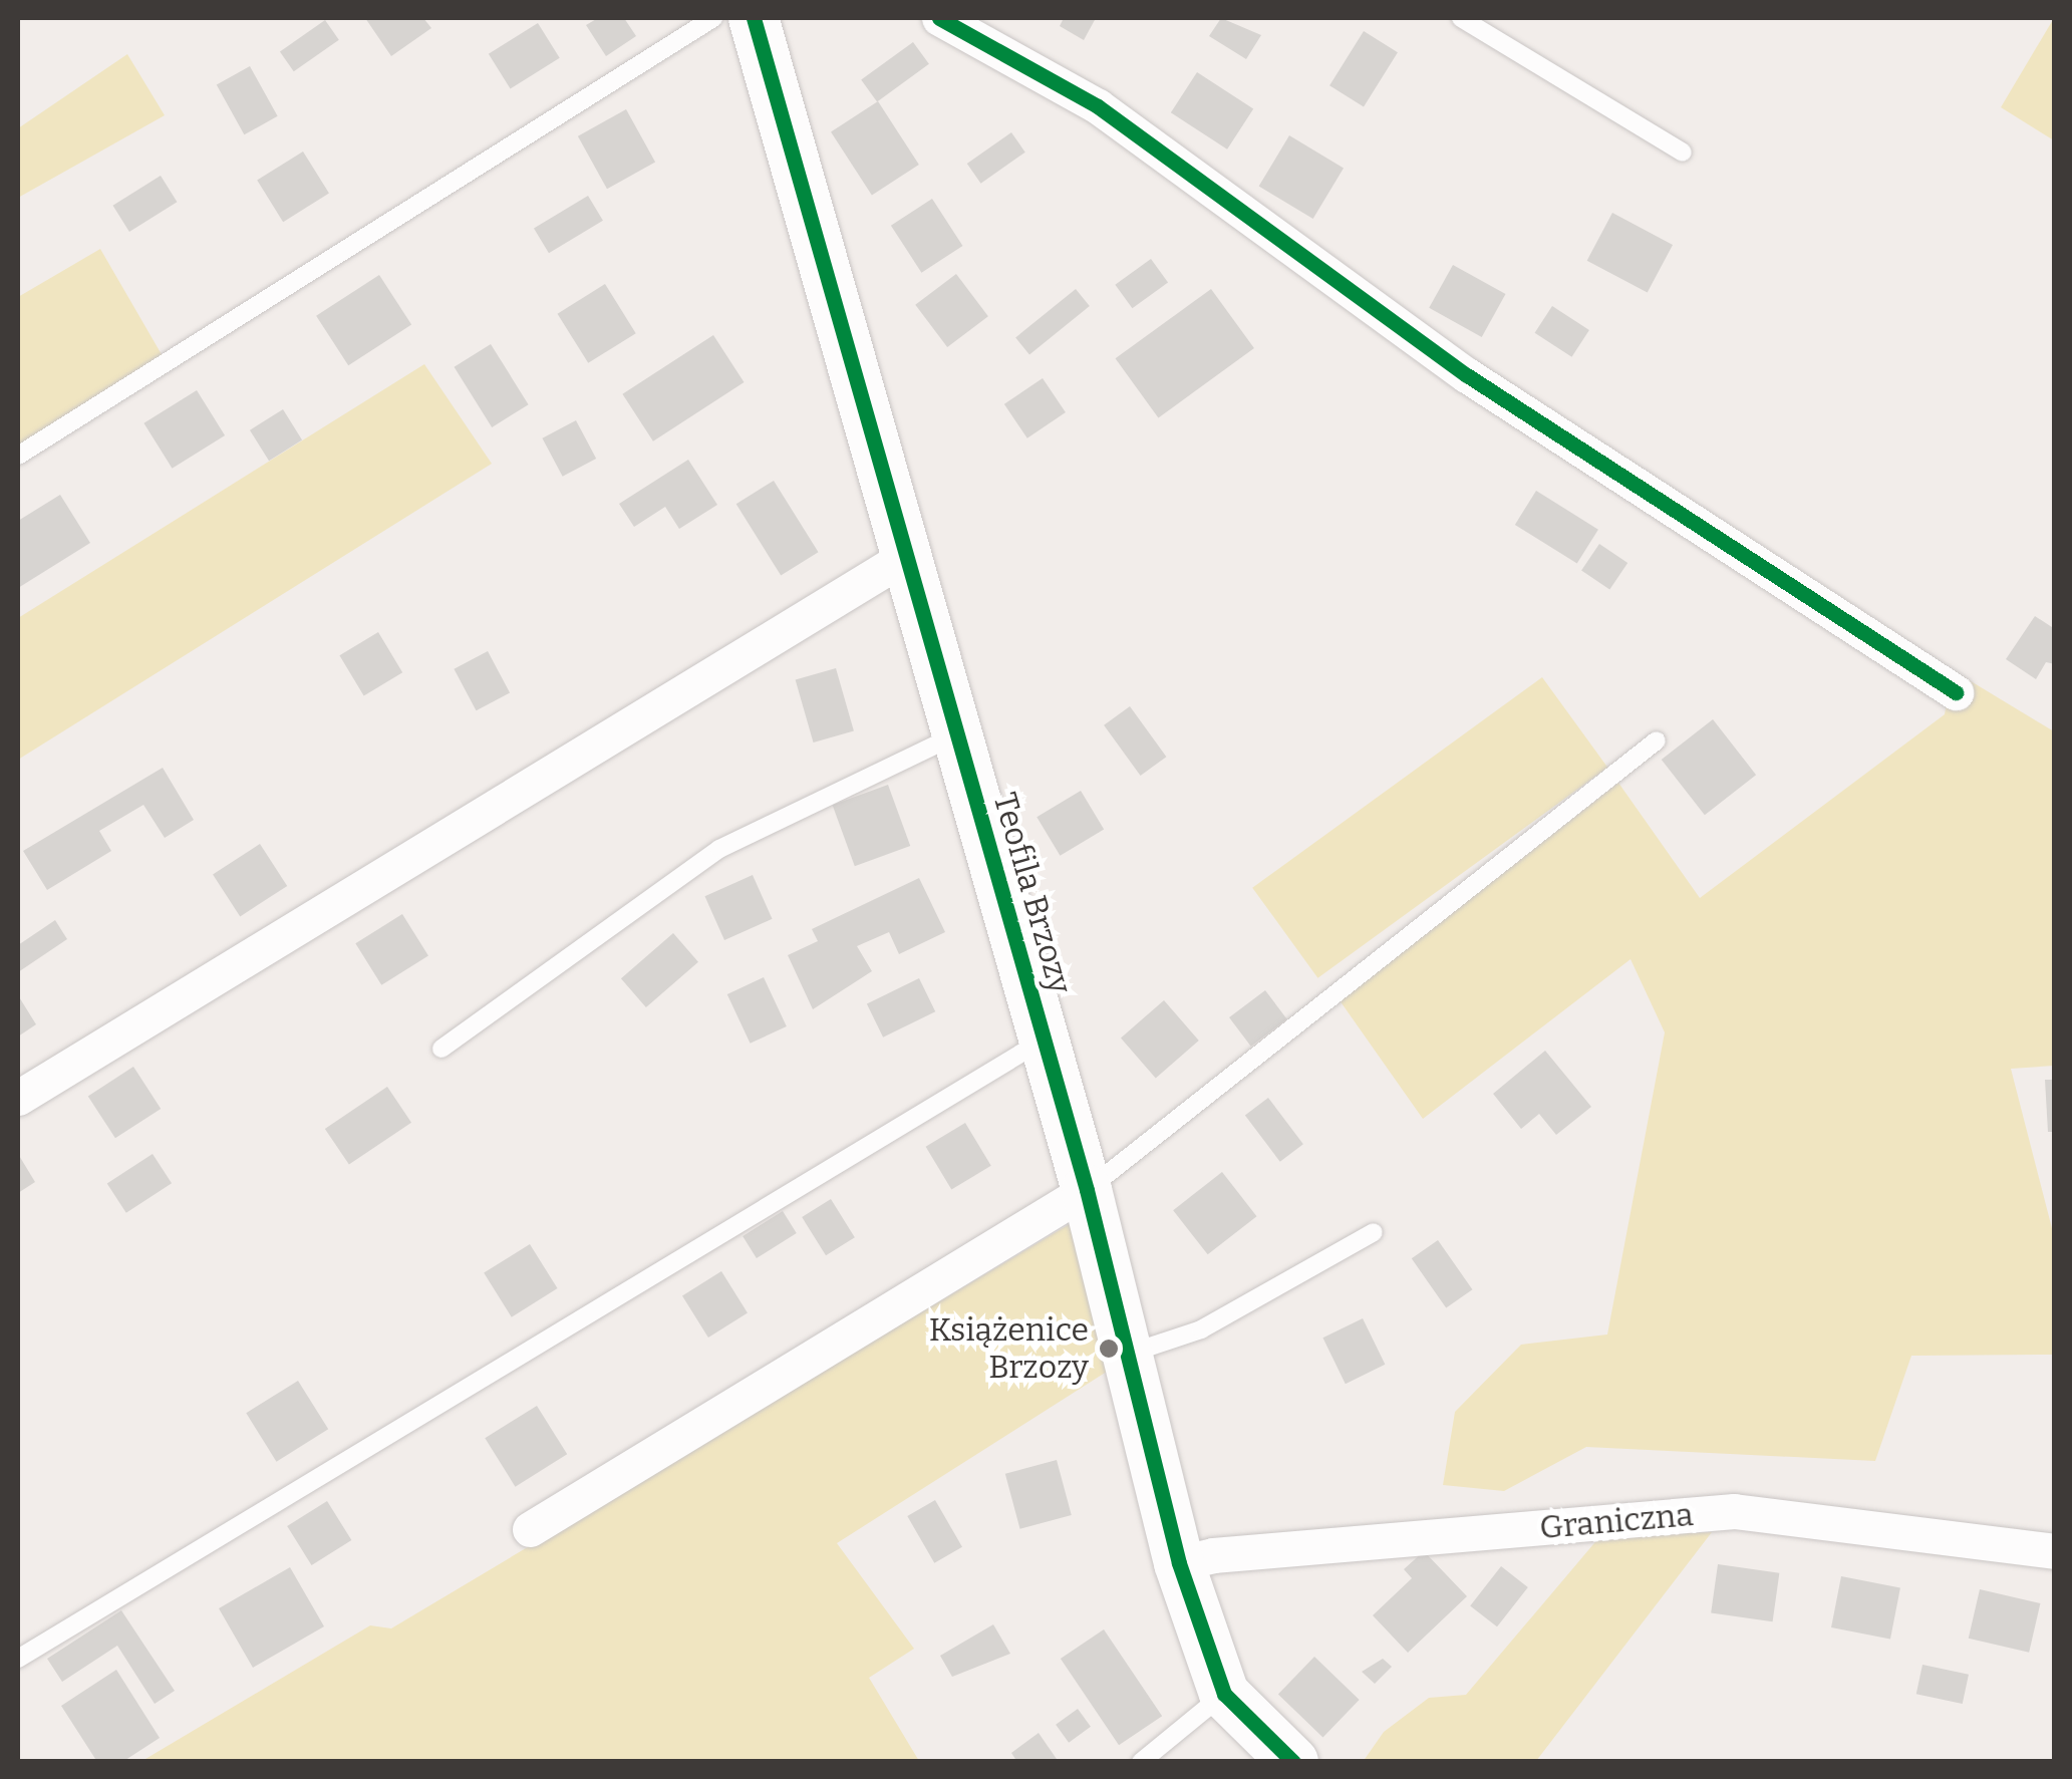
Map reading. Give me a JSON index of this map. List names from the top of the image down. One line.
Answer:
{"streets":{"street":["Teofila Brzozy","Graniczna"]},"crossings":[["Teofila Brzozy","Graniczna"]],"places":["Książenice Brzozy"]}
